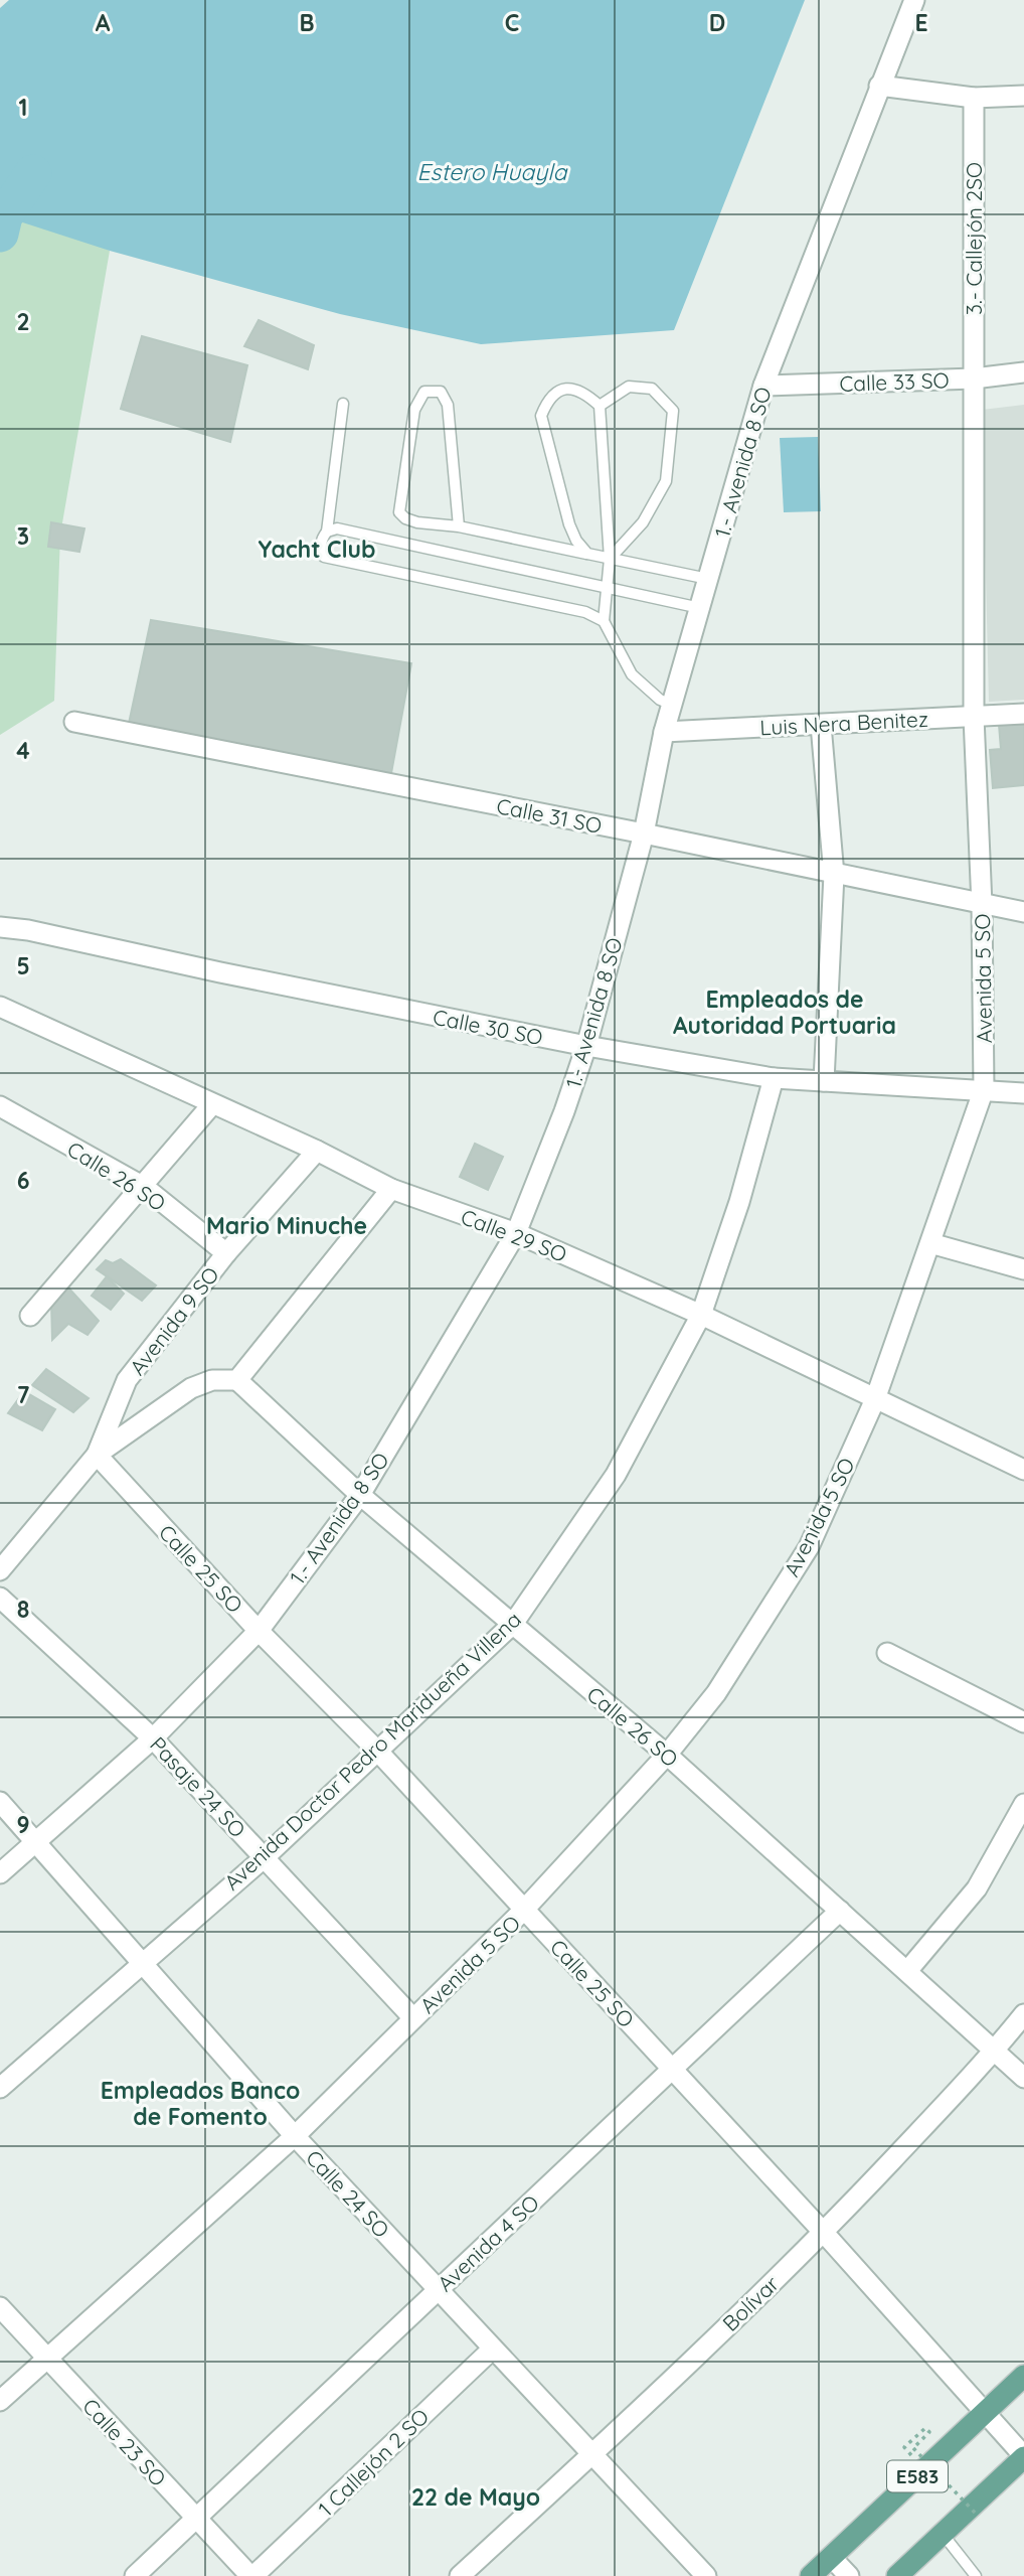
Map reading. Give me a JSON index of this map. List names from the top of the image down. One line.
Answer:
{"streets":{"main road":["E583"],"street":["3.- Callejón 2SO","Calle 33 SO","1.- Avenida 8 SO","Luis Nera Benitez","Calle 31 SO","Avenida 5 SO","Calle 30 SO","Calle 26 SO","Calle 29 SO","Avenida 9 SO","Calle 25 SO","Avenida Doctor Pedro Maridueña Villena","Pasaje 24 SO","Calle 24 SO","Avenida 4 SO","Bolívar","Calle 23 SO","1 Callejón 2 SO"]},"crossings":[["3.- Callejón 2SO","Calle 33 SO"],["3.- Callejón 2SO","Avenida 5 SO"],["Calle 33 SO","1.- Avenida 8 SO"],["Calle 33 SO","Avenida 5 SO"],["1.- Avenida 8 SO","Luis Nera Benitez"],["1.- Avenida 8 SO","Calle 31 SO"],["1.- Avenida 8 SO","Calle 30 SO"],["1.- Avenida 8 SO","Calle 26 SO"],["1.- Avenida 8 SO","Calle 29 SO"],["1.- Avenida 8 SO","Calle 25 SO"],["1.- Avenida 8 SO","Pasaje 24 SO"],["1.- Avenida 8 SO","Calle 24 SO"],["Luis Nera Benitez","Avenida 5 SO"],["Calle 31 SO","Avenida 5 SO"],["Avenida 5 SO","Calle 30 SO"],["Avenida 5 SO","Calle 26 SO"],["Avenida 5 SO","Calle 29 SO"],["Avenida 5 SO","Calle 25 SO"],["Avenida 5 SO","Pasaje 24 SO"],["Avenida 5 SO","Calle 24 SO"],["Avenida 5 SO","Calle 23 SO"],["Calle 30 SO","Avenida Doctor Pedro Maridueña Villena"],["Calle 26 SO","Avenida 9 SO"],["Calle 26 SO","Avenida Doctor Pedro Maridueña Villena"],["Calle 26 SO","Avenida 4 SO"],["Calle 26 SO","Bolívar"],["Calle 29 SO","Avenida 9 SO"],["Calle 29 SO","Avenida Doctor Pedro Maridueña Villena"],["Avenida 9 SO","Calle 25 SO"],["Calle 25 SO","Avenida Doctor Pedro Maridueña Villena"],["Calle 25 SO","Avenida 4 SO"],["Calle 25 SO","Bolívar"],["Calle 25 SO","E583"],["Avenida Doctor Pedro Maridueña Villena","Pasaje 24 SO"],["Avenida Doctor Pedro Maridueña Villena","Calle 24 SO"],["Calle 24 SO","Avenida 4 SO"],["Calle 24 SO","Bolívar"],["Calle 24 SO","1 Callejón 2 SO"],["Avenida 4 SO","Calle 23 SO"],["Calle 23 SO","1 Callejón 2 SO"]],"districts":["Yacht Club","Empleados de Autoridad Portuaria","Mario Minuche","Empleados Banco de Fomento","22 de Mayo"],"water":["Estero Huayla"],"grid":{"columns":["A","B","C","D","E"],"rows":["1","2","3","4","5","6","7","8","9"]}}
